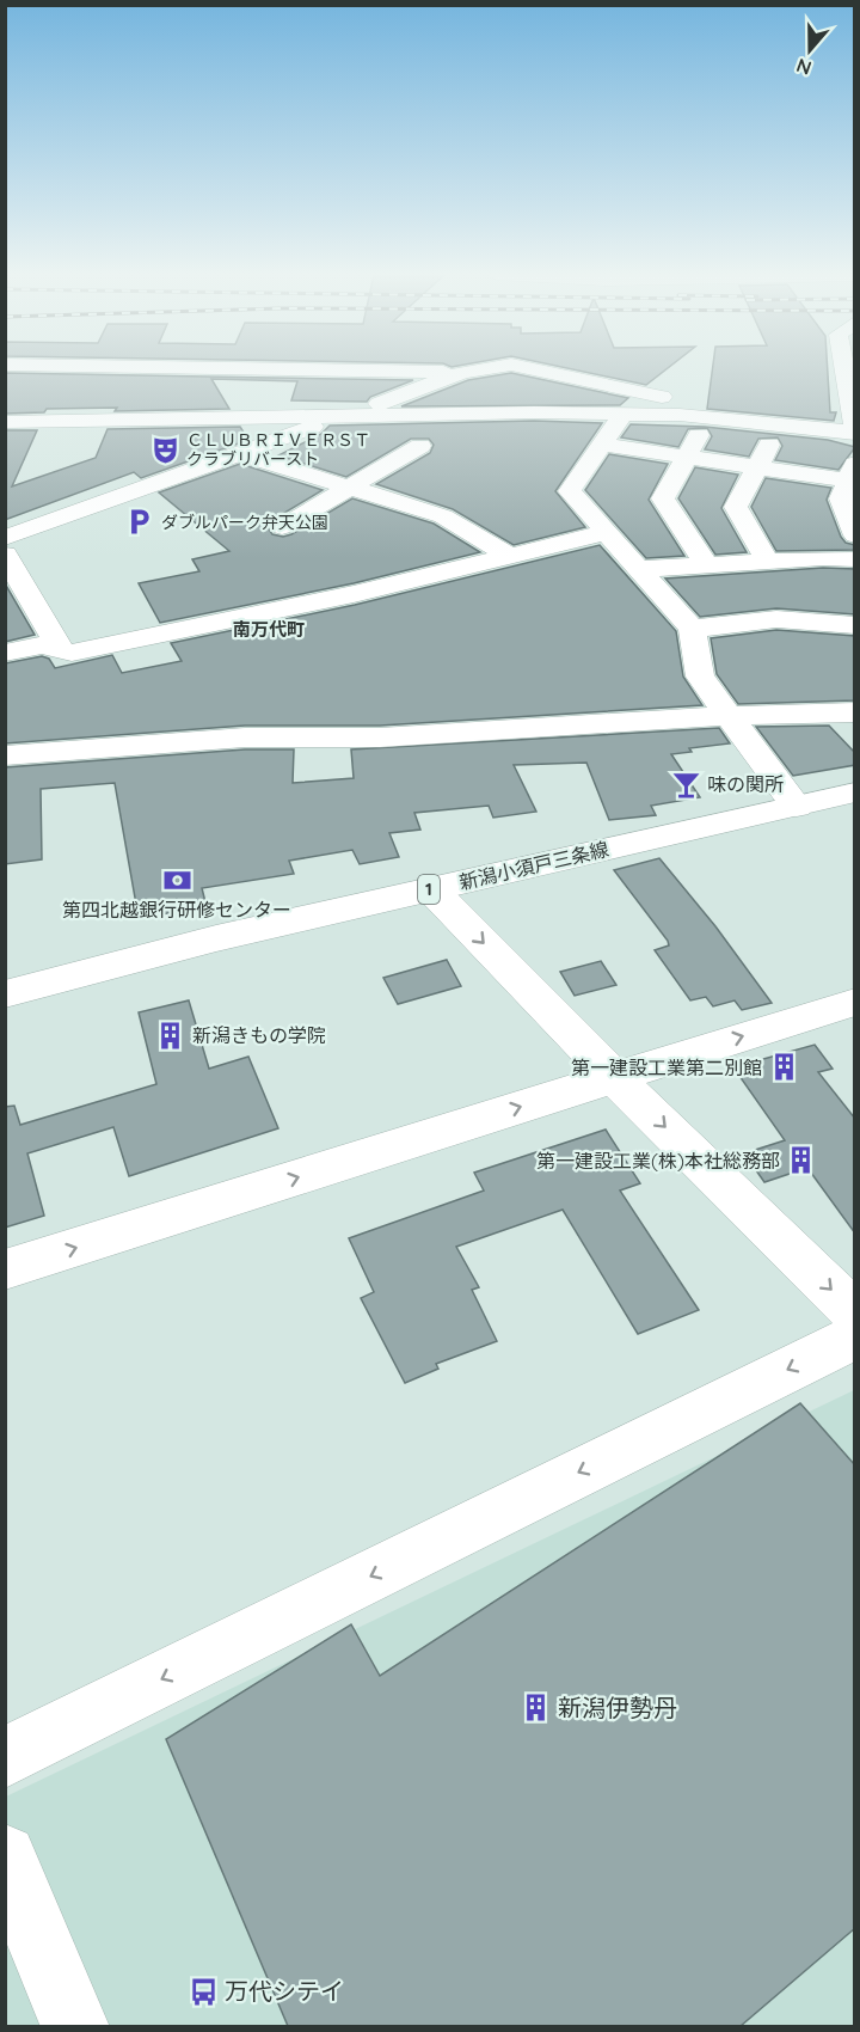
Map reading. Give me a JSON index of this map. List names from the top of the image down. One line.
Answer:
{"streets":{"street":["新潟小須戸三条線","1"]},"districts":["南万代町"],"places":{"theatre":["ＣＬＵＢＲＩＶＥＲＳＴ クラブリバースト"],"parking":["ダブルパーク弁天公園"],"bar":["味の関所"],"bank":["第四北越銀行研修センター"],"building":["新潟きもの学院","第一建設工業第二別館","第一建設工業(株)本社総務部","新潟伊勢丹"],"bus stop":["万代シテイ"]},"north":"bottom"}
